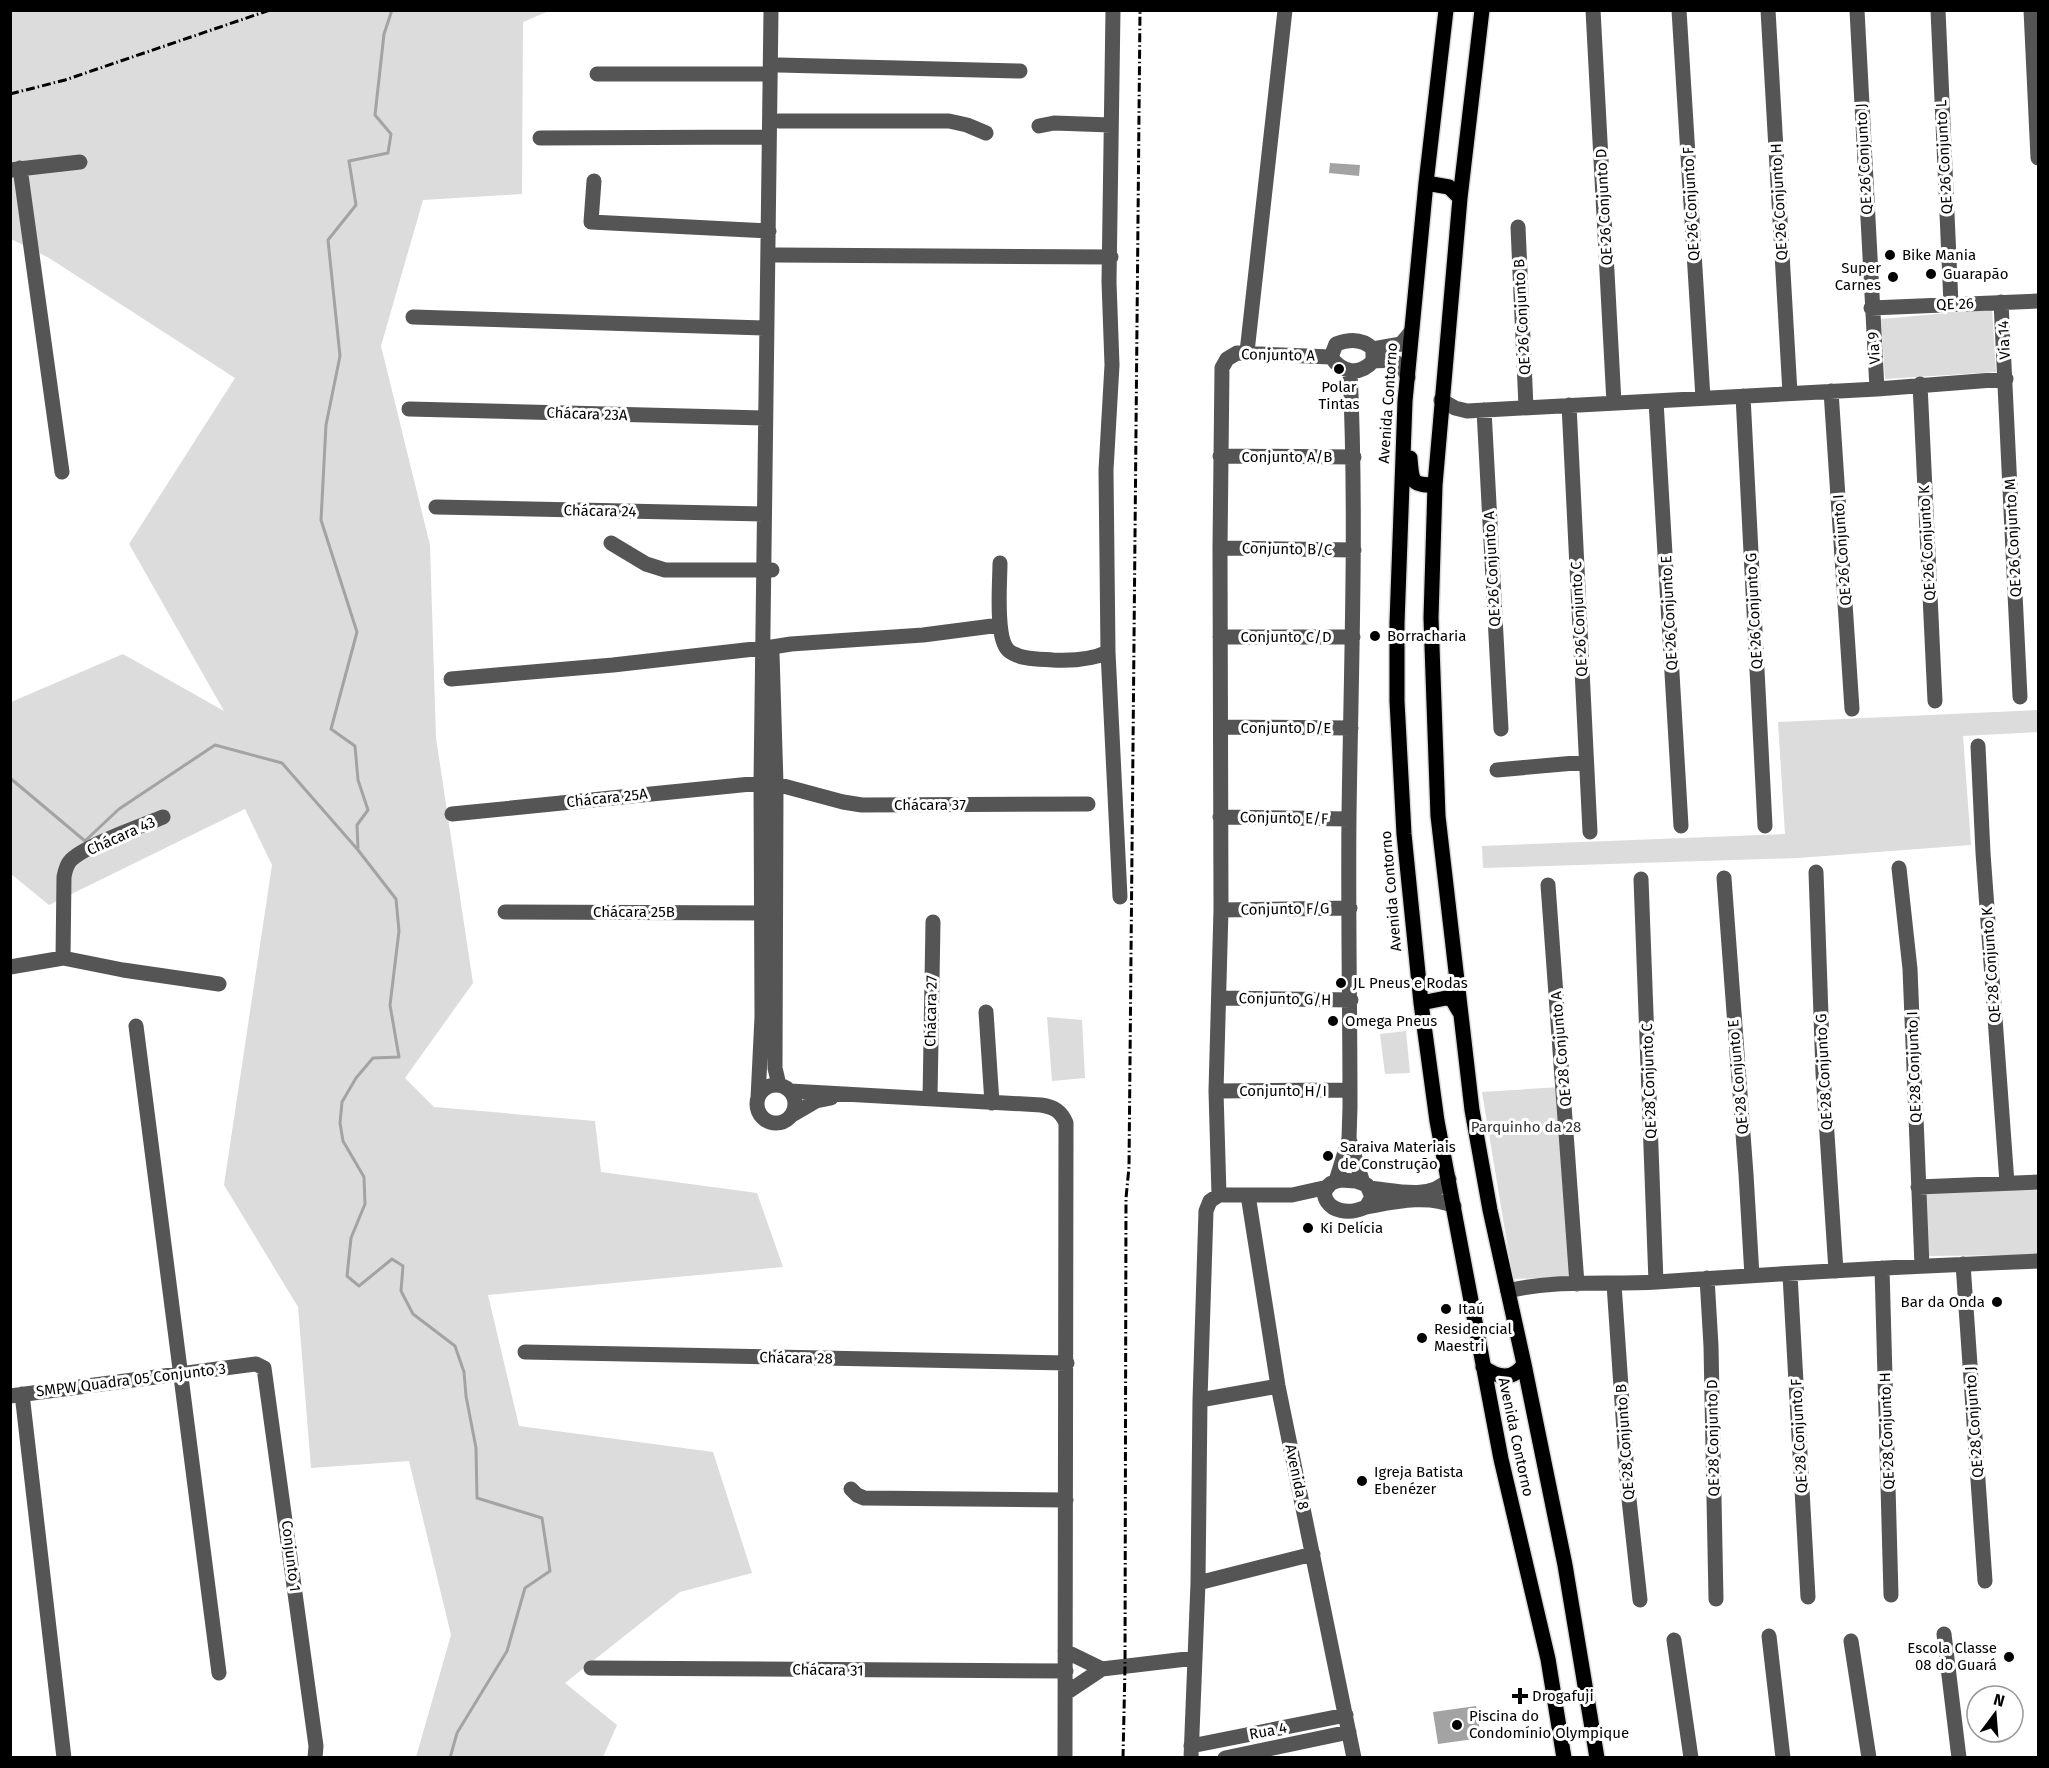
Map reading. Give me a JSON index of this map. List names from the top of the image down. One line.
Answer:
{"streets":{"main road":["Avenida Contorno"],"street":["QE 26 Conjunto L","QE 26 Conjunto J","QE 26 Conjunto H","QE 26 Conjunto F","QE 26 Conjunto D","QE 26","QE 26 Conjunto B","Via 14","Via 9","Conjunto A","Chácara 23A","Conjunto A/B","Chácara 24","QE 26 Conjunto M","QE 26 Conjunto K","Conjunto B/C","QE 26 Conjunto I","QE 26 Conjunto A","QE 26 Conjunto G","QE 26 Conjunto E","QE 26 Conjunto C","Conjunto C/D","Conjunto D/E","Chácara 25A","Chácara 37","Conjunto E/F","Chácara 43","Conjunto F/G","Chácara 25B","QE 28 Conjunto K","Conjunto G/H","Chácara 27","QE 28 Conjunto A","QE 28 Conjunto I","QE 28 Conjunto G","QE 28 Conjunto E","QE 28 Conjunto C","Conjunto H/I","Chácara 28","SMPW Quadra 05 Conjunto 3","QE 28 Conjunto J","QE 28 Conjunto H","QE 28 Conjunto F","QE 28 Conjunto D","QE 28 Conjunto B","Avenida 8","Conjunto 1","Chácara 31","Rua 4"]},"crossings":[["QE 26 Conjunto L","QE 26"],["QE 26 Conjunto J","QE 26"],["QE 26 Conjunto J","Via 9"],["QE 26","Via 14"],["QE 26","Via 9"],["Via 14","QE 26 Conjunto M"],["Conjunto A","Conjunto A/B"],["Chácara 25A","Chácara 37"],["SMPW Quadra 05 Conjunto 3","Conjunto 1"],["Avenida 8","Rua 4"]],"parks":["Parquinho da 28"],"places":{"other":["Bike Mania","Guarapão","Super Carnes","Polar Tintas","Borracharia","JL Pneus e Rodas","Omega Pneus","Saraiva Materiais de Construção","Ki Delícia","Bar da Onda","Itaú","Residencial Maestri","Igreja Batista Ebenézer","Escola Classe 08 do Guará","Piscina do Condomínio Olympique"],"health":["Drogafuji"]},"north":"top"}
